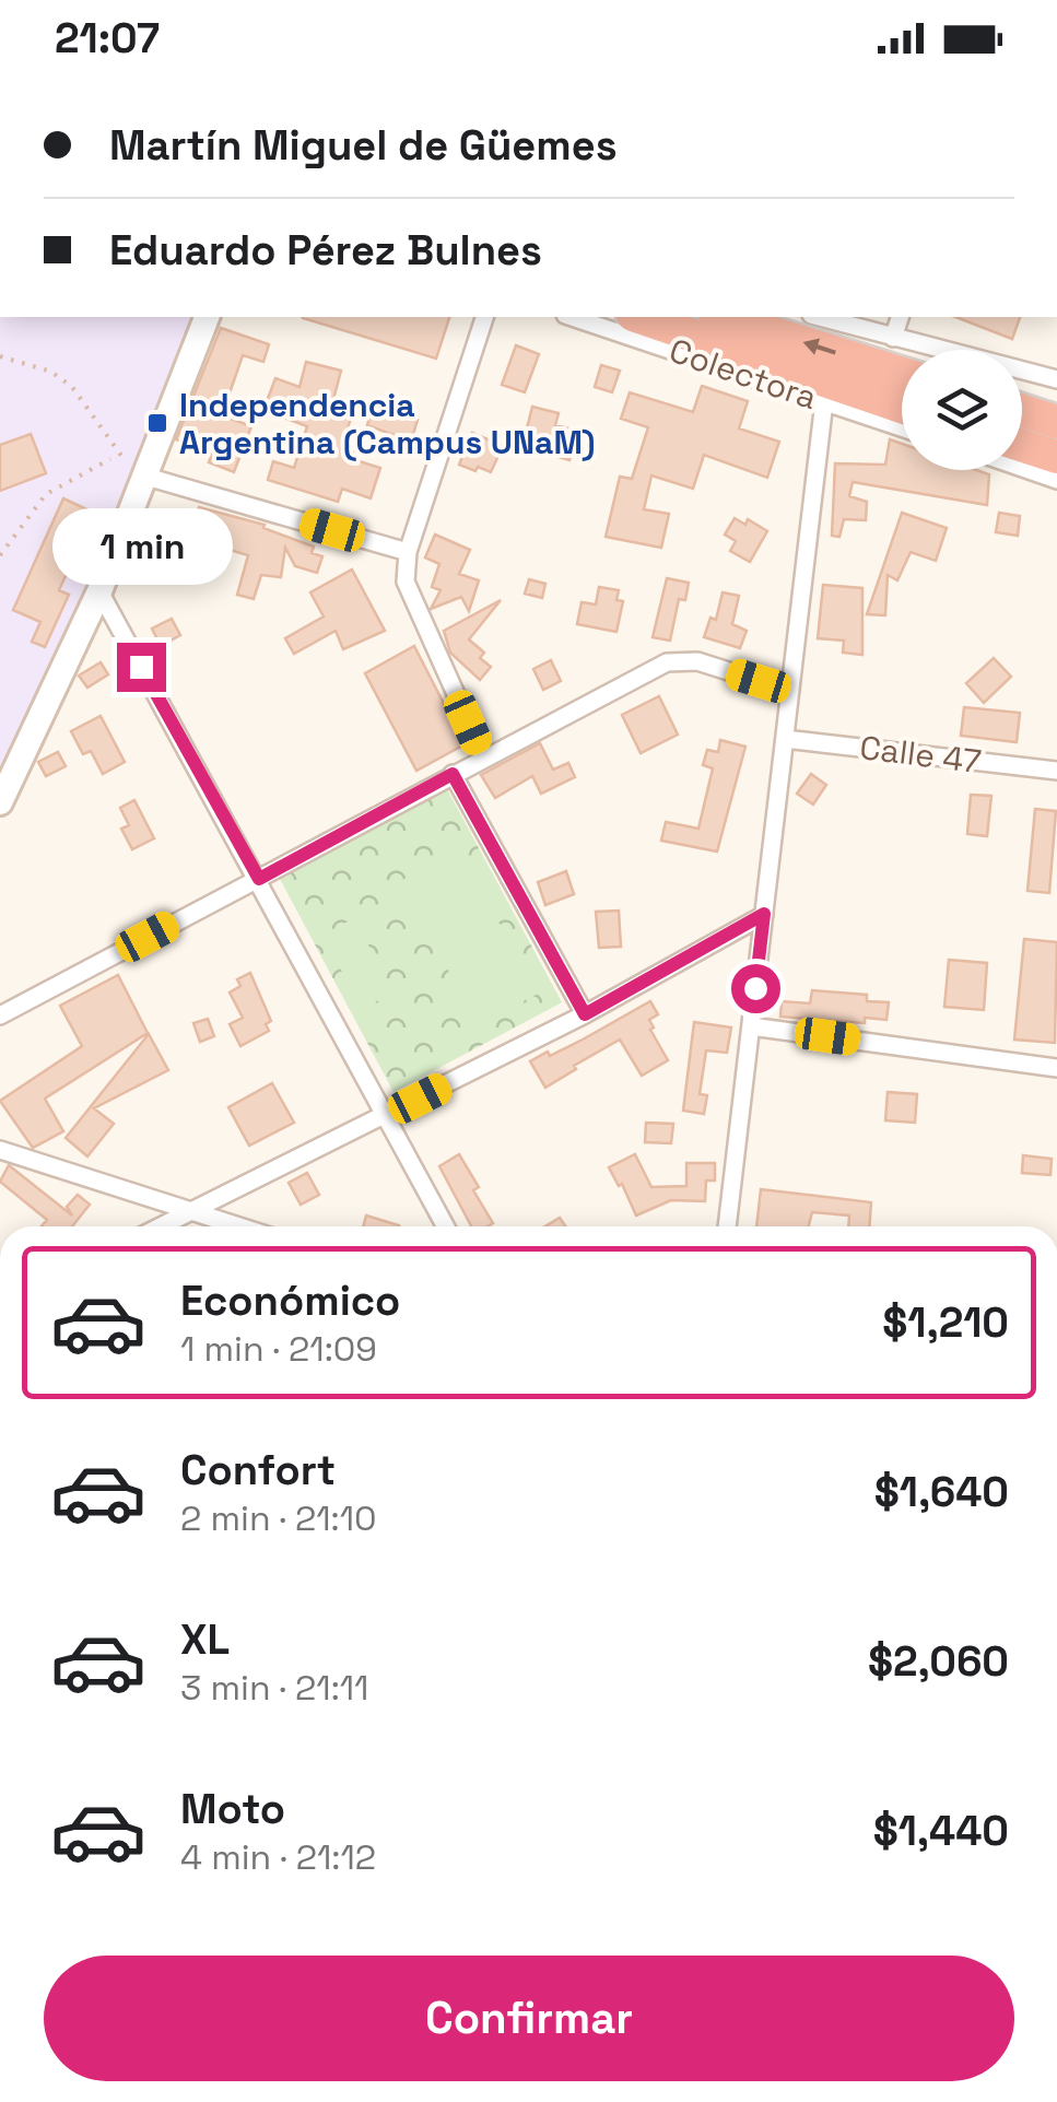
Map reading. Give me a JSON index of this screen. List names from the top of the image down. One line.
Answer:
{"streets":{"street":["Colectora","Calle 47"]},"places":{"transit":["Independencia Argentina (Campus UNaM)"]},"page":{"status":"21:07","banner":["Martín Miguel de Güemes","Eduardo Pérez Bulnes"],"bubble":"1 min","list":[{"name":"Económico","note":"1 min · 21:09","value":"$1,210"},{"name":"Confort","note":"2 min · 21:10","value":"$1,640"},{"name":"XL","note":"3 min · 21:11","value":"$2,060"},{"name":"Moto","note":"4 min · 21:12","value":"$1,440"}],"buttons":"Confirmar"}}
